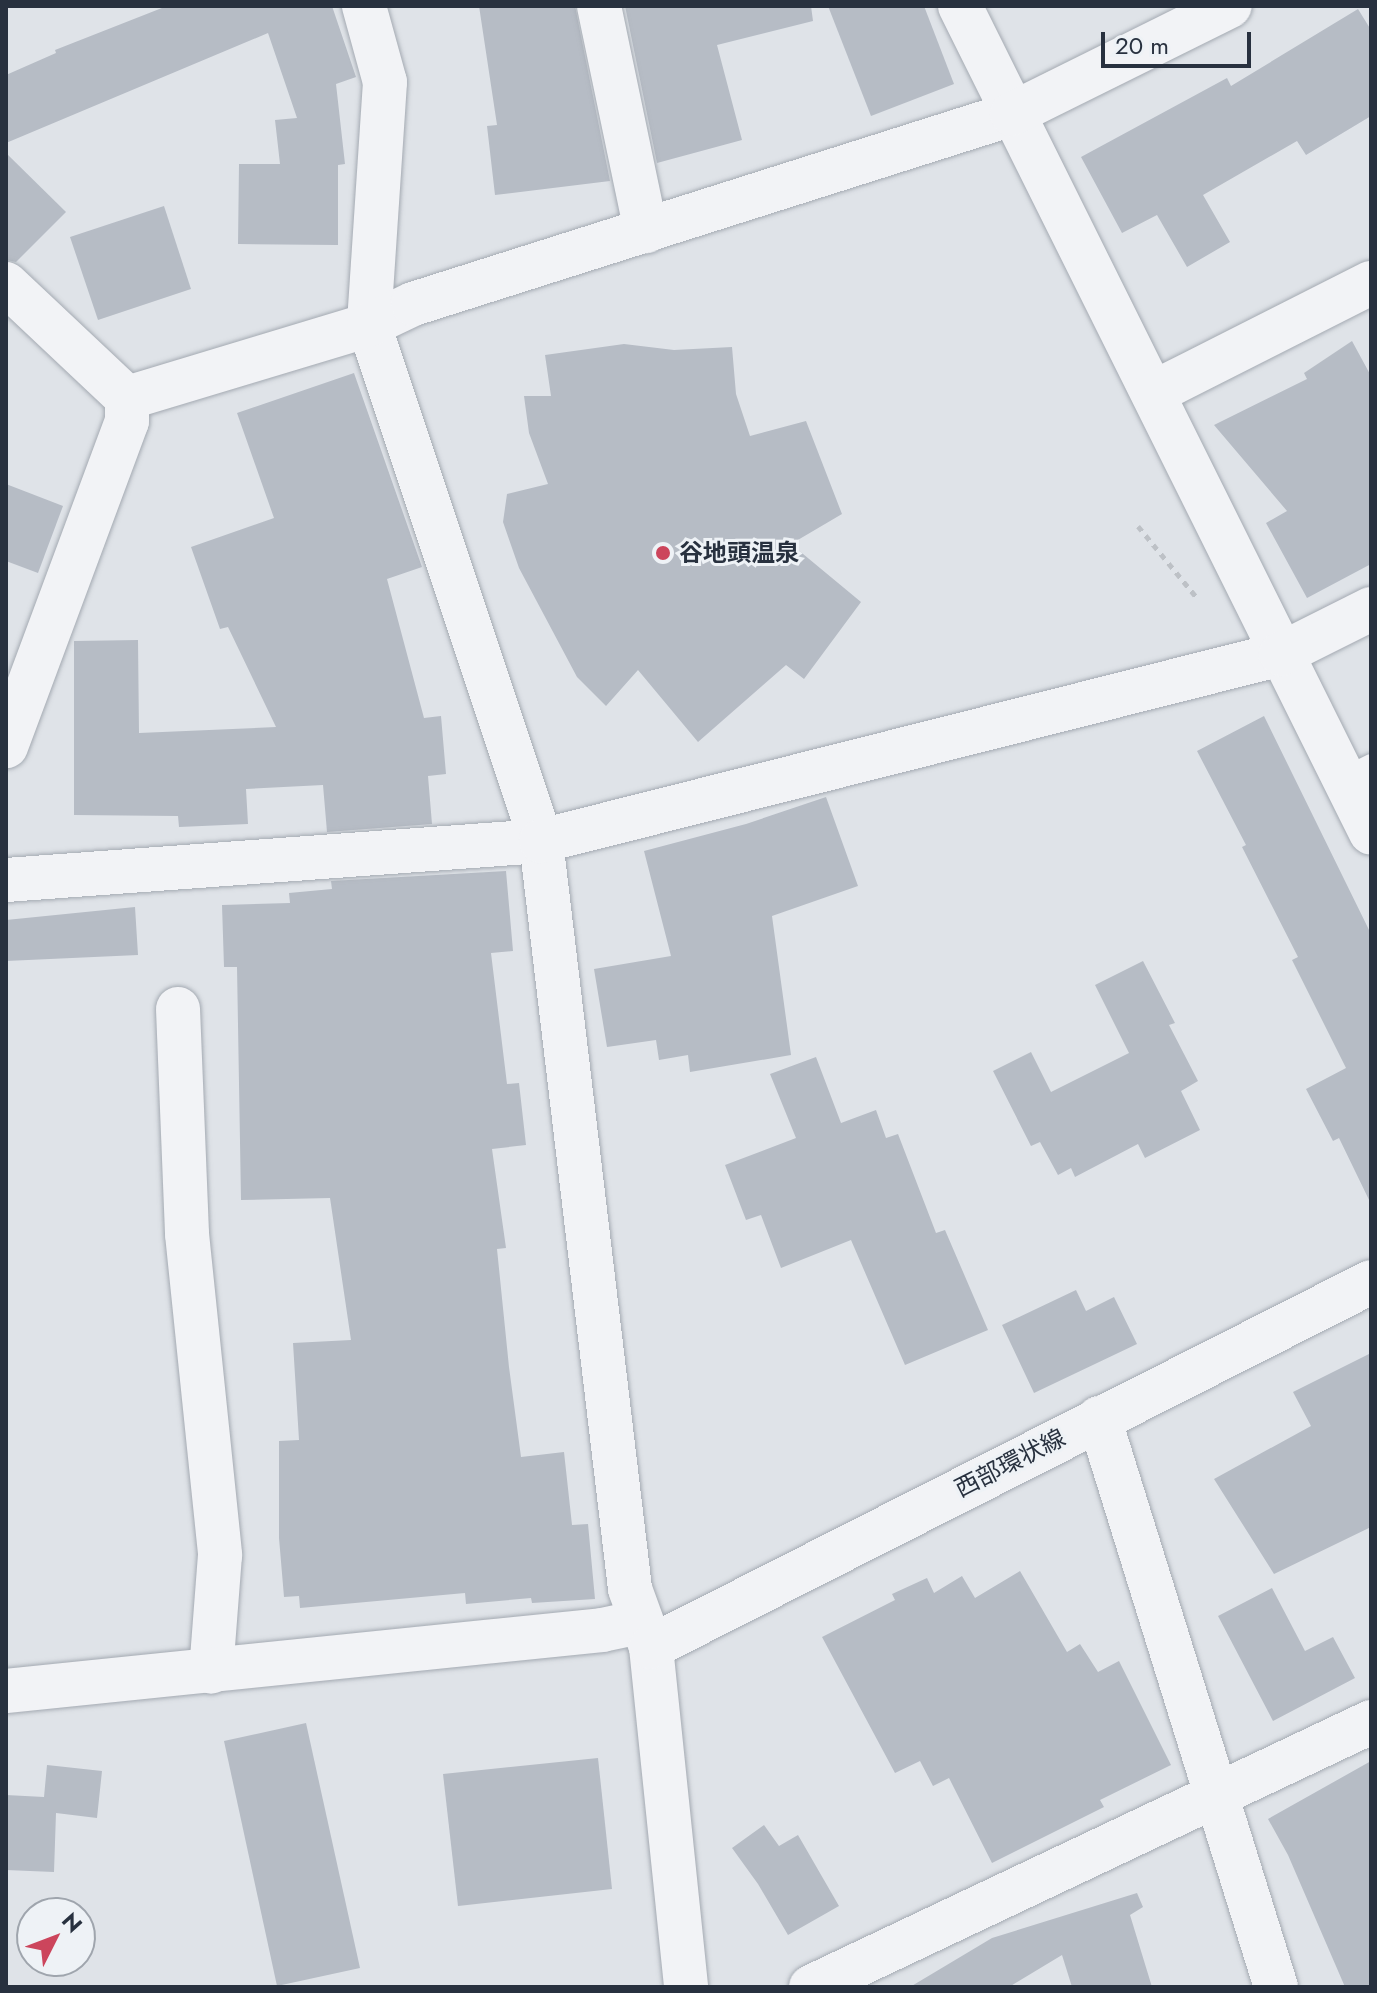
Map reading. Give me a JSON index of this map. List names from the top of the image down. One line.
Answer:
{"streets":{"street":["西部環状線"]},"places":["谷地頭温泉"],"scale_bar":"20 m","north":"top right"}
